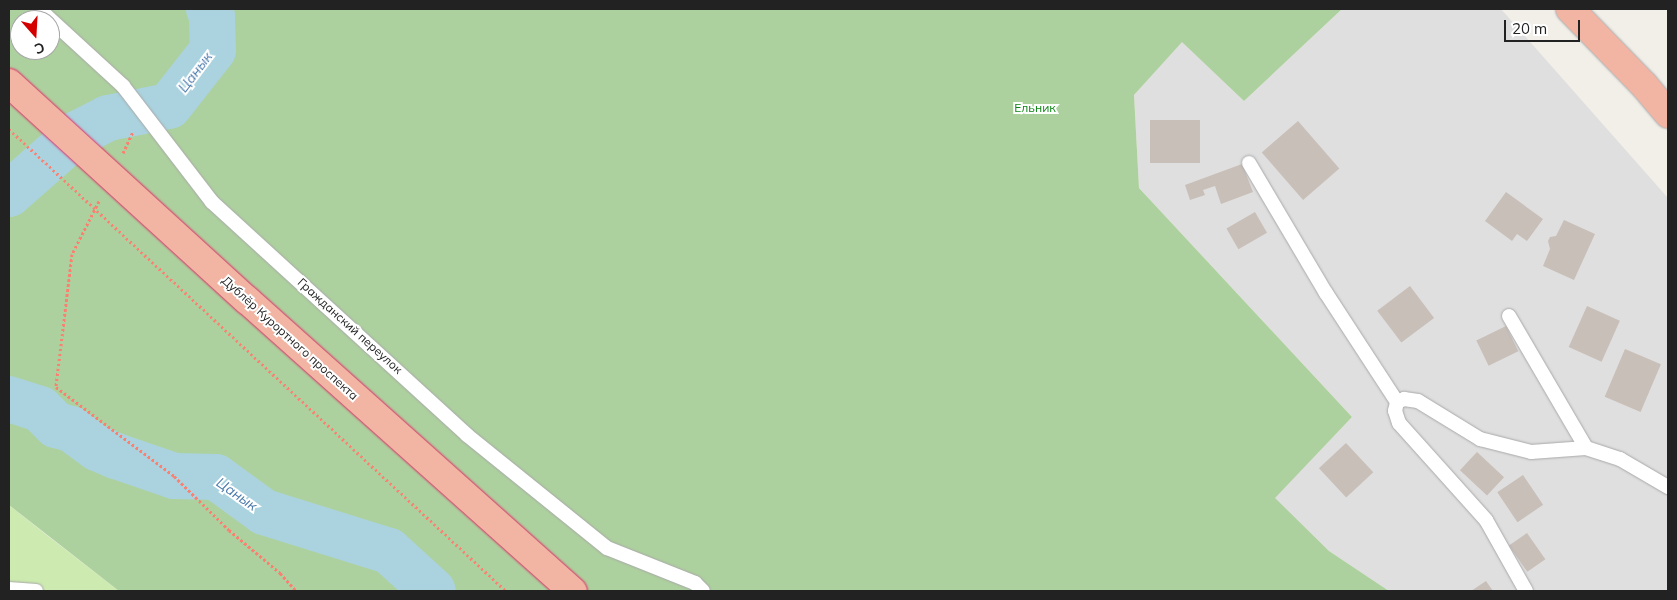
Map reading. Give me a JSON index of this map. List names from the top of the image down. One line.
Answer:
{"streets":{"highway":["Дублёр Курортного проспекта"],"lane":["Гражданский переулок"]},"water":["Цанык"],"parks":["Ельник"],"scale_bar":"20 m","north":"bottom"}
